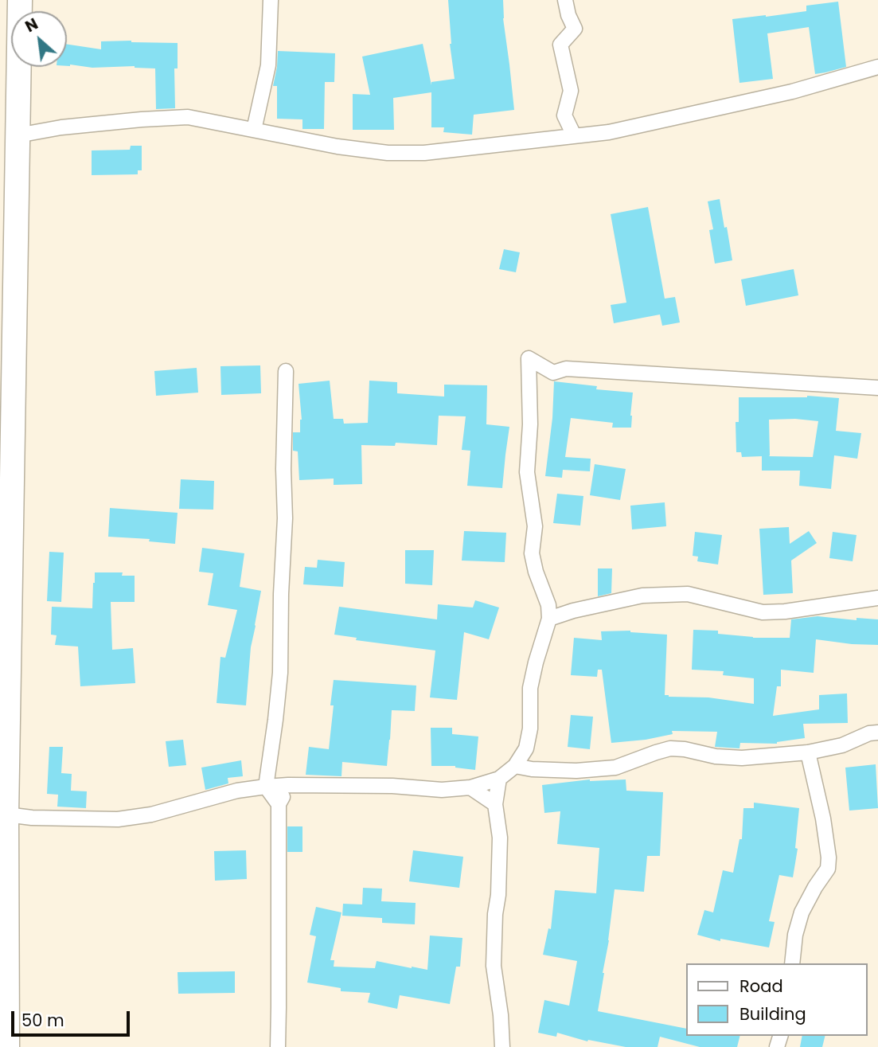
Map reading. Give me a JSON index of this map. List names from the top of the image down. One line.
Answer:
{"legend":["Road","Building"],"scale_bar":"50 m","north":"top left"}
